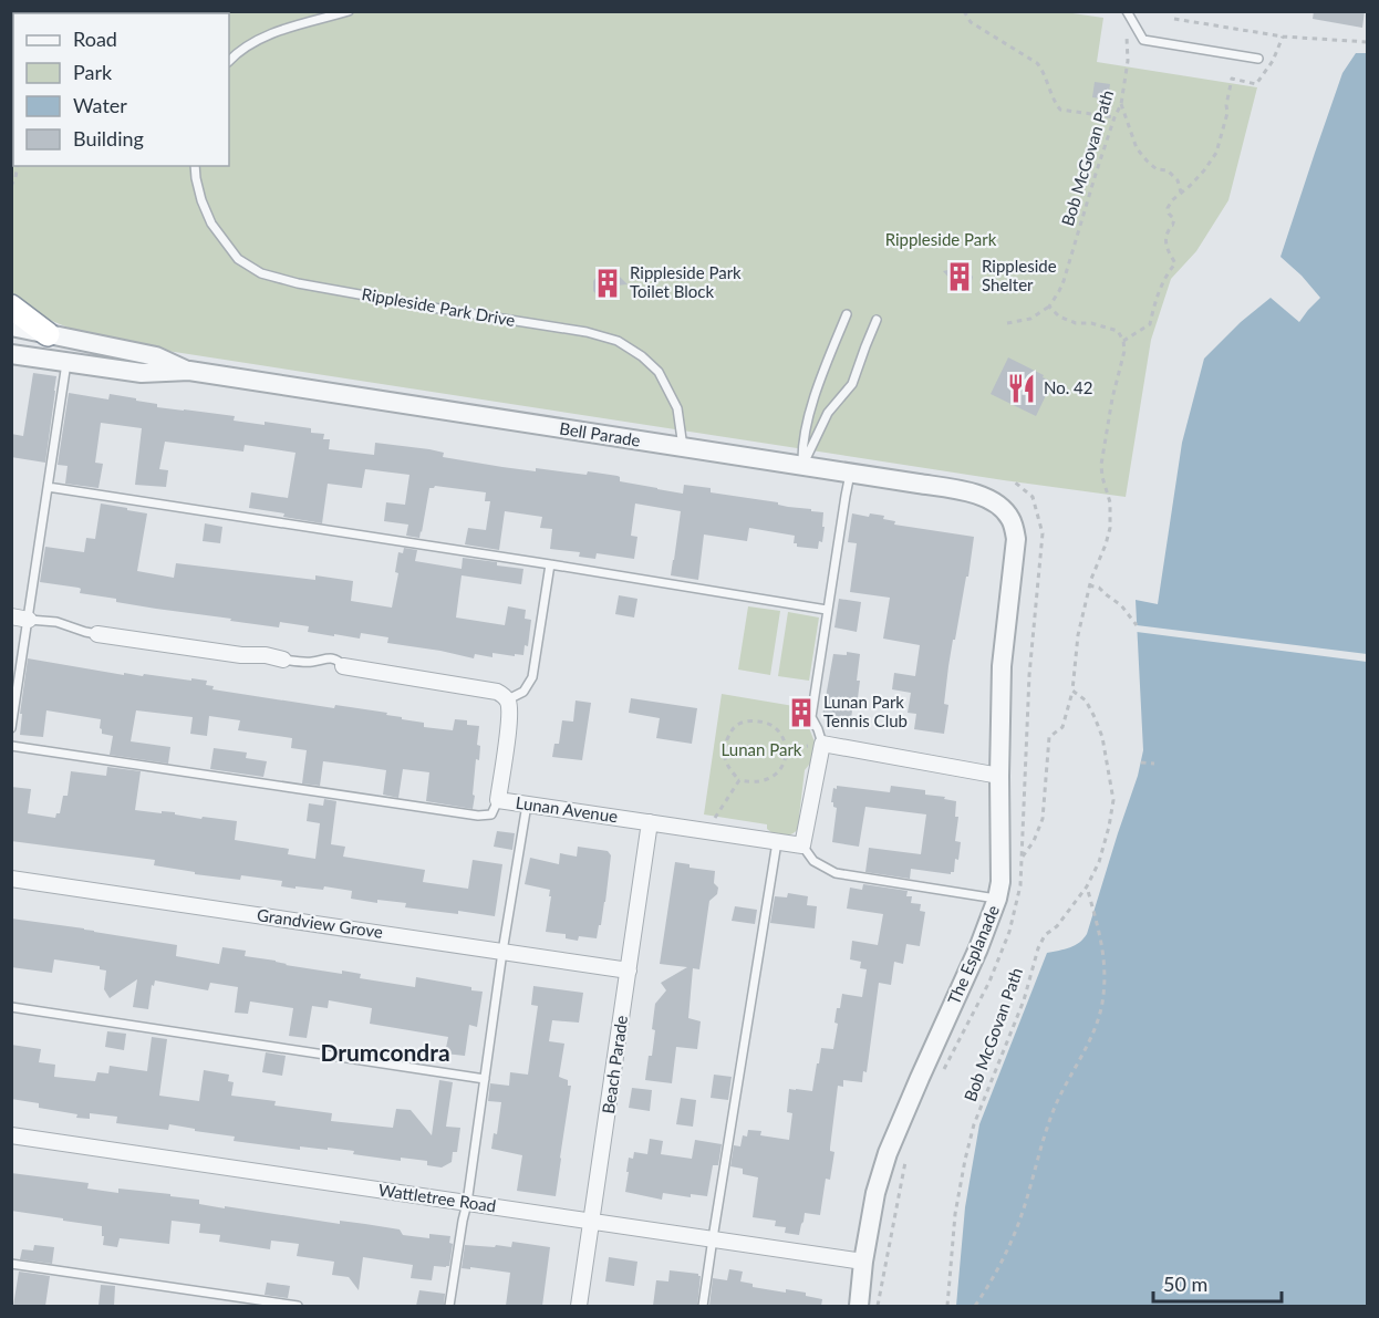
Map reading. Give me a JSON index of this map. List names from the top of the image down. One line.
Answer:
{"streets":{"street":["Bell Parade","Lunan Avenue","Grandview Grove","The Esplanade","Beach Parade","Wattletree Road"],"lane":["Rippleside Park Drive"],"path":["Bob McGovan Path"]},"crossings":[["Rippleside Park Drive","Bell Parade"],["Bell Parade","The Esplanade"],["Lunan Avenue","Beach Parade"],["Grandview Grove","Beach Parade"],["The Esplanade","Wattletree Road"],["Beach Parade","Wattletree Road"]],"districts":["Drumcondra"],"parks":["Rippleside Park","Lunan Park"],"places":{"building":["Rippleside Shelter","Rippleside Park Toilet Block","Lunan Park Tennis Club"],"restaurant":["No. 42"]},"legend":["Road","Park","Water","Building"],"scale_bar":"50 m"}
